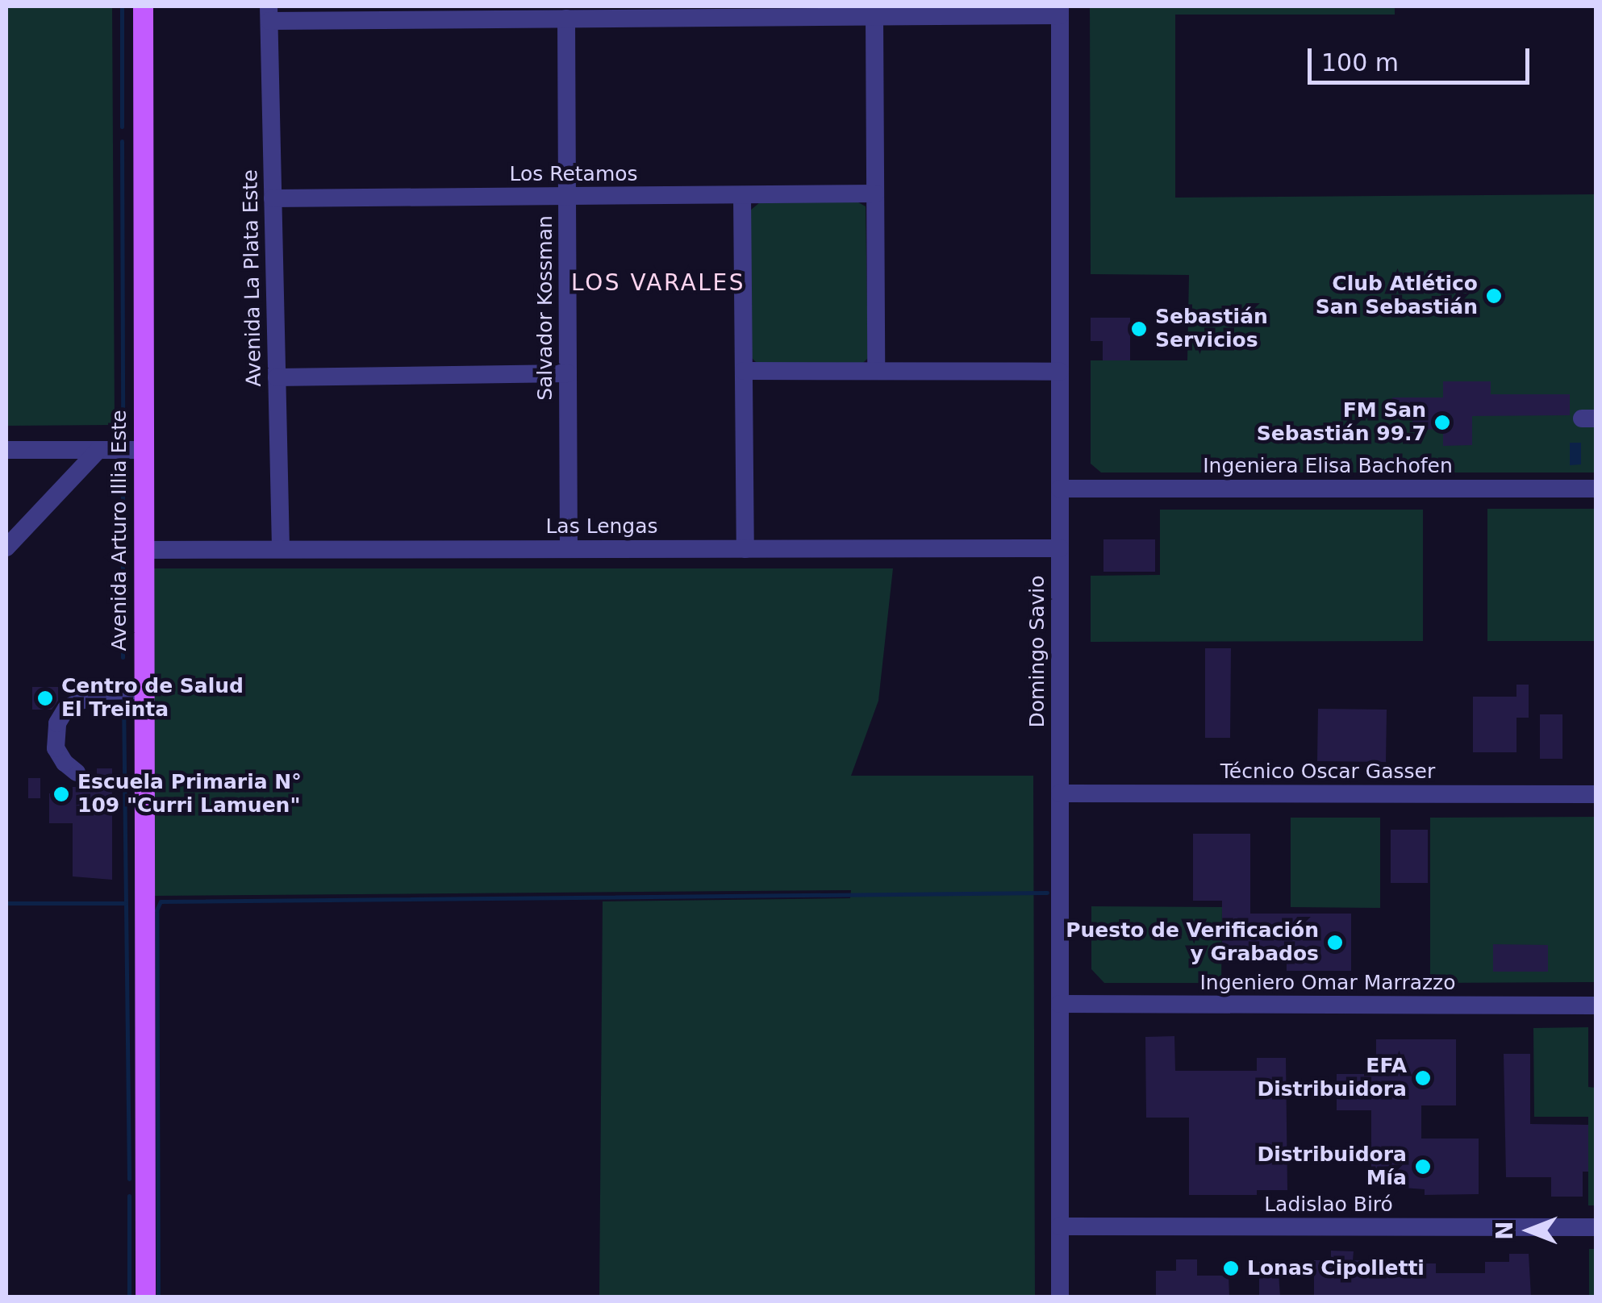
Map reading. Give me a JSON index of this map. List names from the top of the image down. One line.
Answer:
{"streets":{"main road":["Avenida Arturo Illia Este"],"street":["Los Retamos","Avenida La Plata Este","Salvador Kossman","Ingeniera Elisa Bachofen","Las Lengas","Domingo Savio","Técnico Oscar Gasser","Ingeniero Omar Marrazzo","Ladislao Biró"]},"crossings":[["Los Retamos","Avenida La Plata Este"],["Los Retamos","Salvador Kossman"],["Avenida La Plata Este","Las Lengas"],["Salvador Kossman","Las Lengas"],["Ingeniera Elisa Bachofen","Domingo Savio"],["Las Lengas","Avenida Arturo Illia Este"],["Las Lengas","Domingo Savio"],["Domingo Savio","Técnico Oscar Gasser"],["Domingo Savio","Ingeniero Omar Marrazzo"],["Domingo Savio","Ladislao Biró"]],"districts":["LOS VARALES"],"places":["Club Atlético San Sebastián","Sebastián Servicios","FM San Sebastián 99.7","Centro de Salud El Treinta","Escuela Primaria N° 109 \"Curri Lamuen\"","Puesto de Verificación y Grabados","EFA Distribuidora","Distribuidora Mía","Lonas Cipolletti"],"scale_bar":"100 m","north":"left"}
